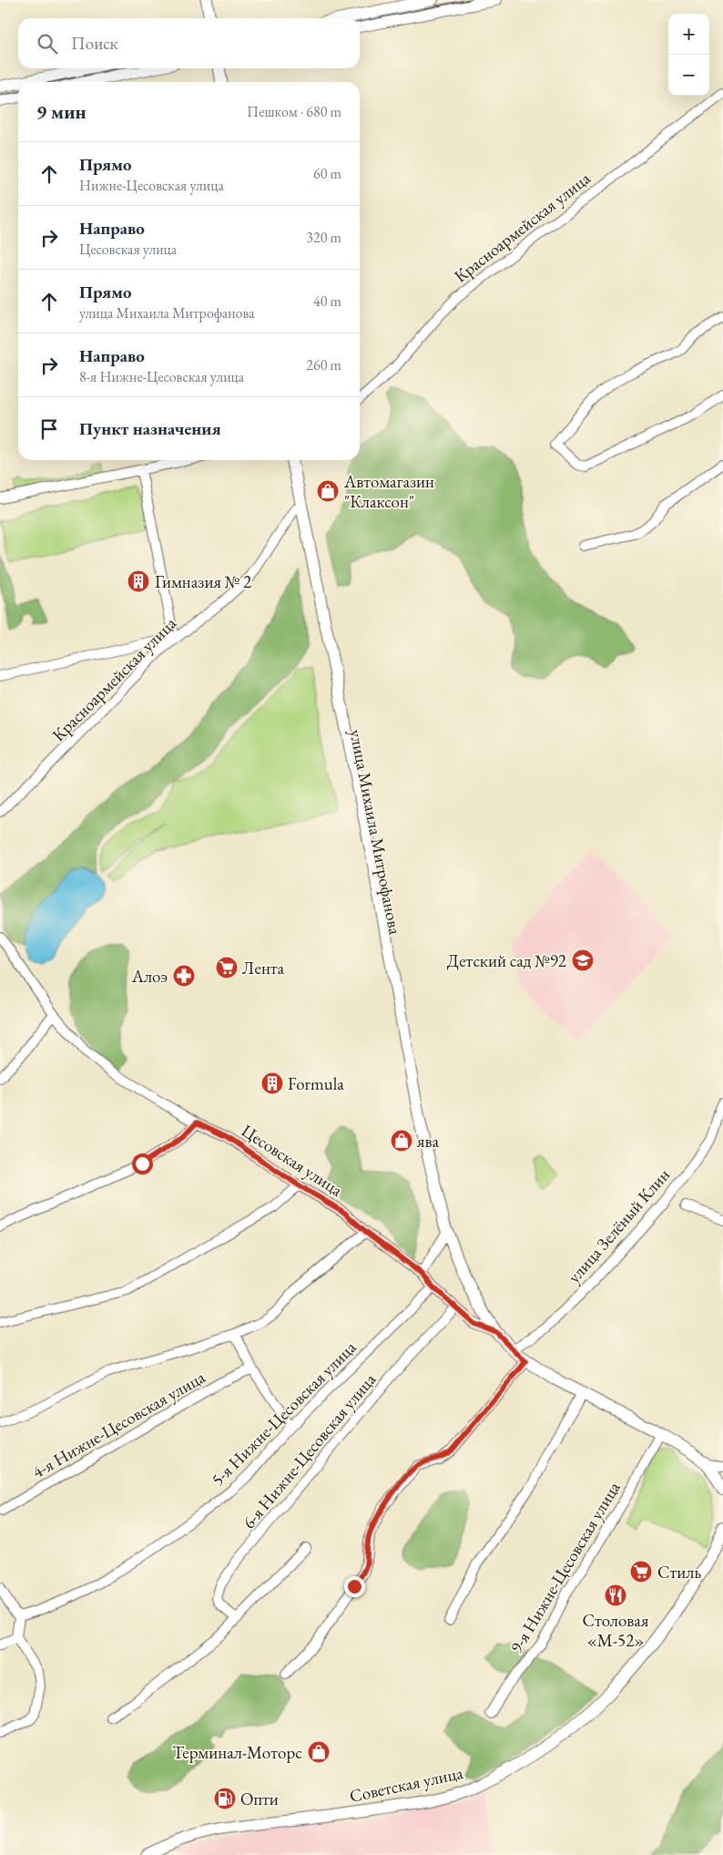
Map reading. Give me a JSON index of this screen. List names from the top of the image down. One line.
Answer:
{"streets":{"main road":["улица Михаила Митрофанова","Советская улица"],"street":["Красноармейская улица","Цесовская улица","улица Зелёный Клин","5-я Нижне-Цесовская улица","4-я Нижне-Цесовская улица","6-я Нижне-Цесовская улица","9-я Нижне-Цесовская улица"]},"crossings":[["Красноармейская улица","улица Михаила Митрофанова"],["улица Михаила Митрофанова","Цесовская улица"],["улица Михаила Митрофанова","улица Зелёный Клин"],["улица Михаила Митрофанова","9-я Нижне-Цесовская улица"],["Цесовская улица","5-я Нижне-Цесовская улица"],["Цесовская улица","6-я Нижне-Цесовская улица"]],"places":{"shop":["Автомагазин \"Клаксон\"","ява","Терминал-Моторс"],"building":["Гимназия № 2","Formula"],"school or university":["Детский сад №92"],"supermarket":["Лента","Стиль"],"pharmacy":["Алоэ"],"restaurant":["Столовая «М-52»"],"fuel station":["Опти"]},"page":{"map_buttons":["+","−"],"search":"Поиск","heading":["9 мин","Пешком · 680 m"],"list":[["Прямо","Нижне-Цесовская улица","60 m"],["Направо","Цесовская улица","320 m"],["Прямо","улица Михаила Митрофанова","40 m"],["Направо","8-я Нижне-Цесовская улица","260 m"],"Пункт назначения"]}}
